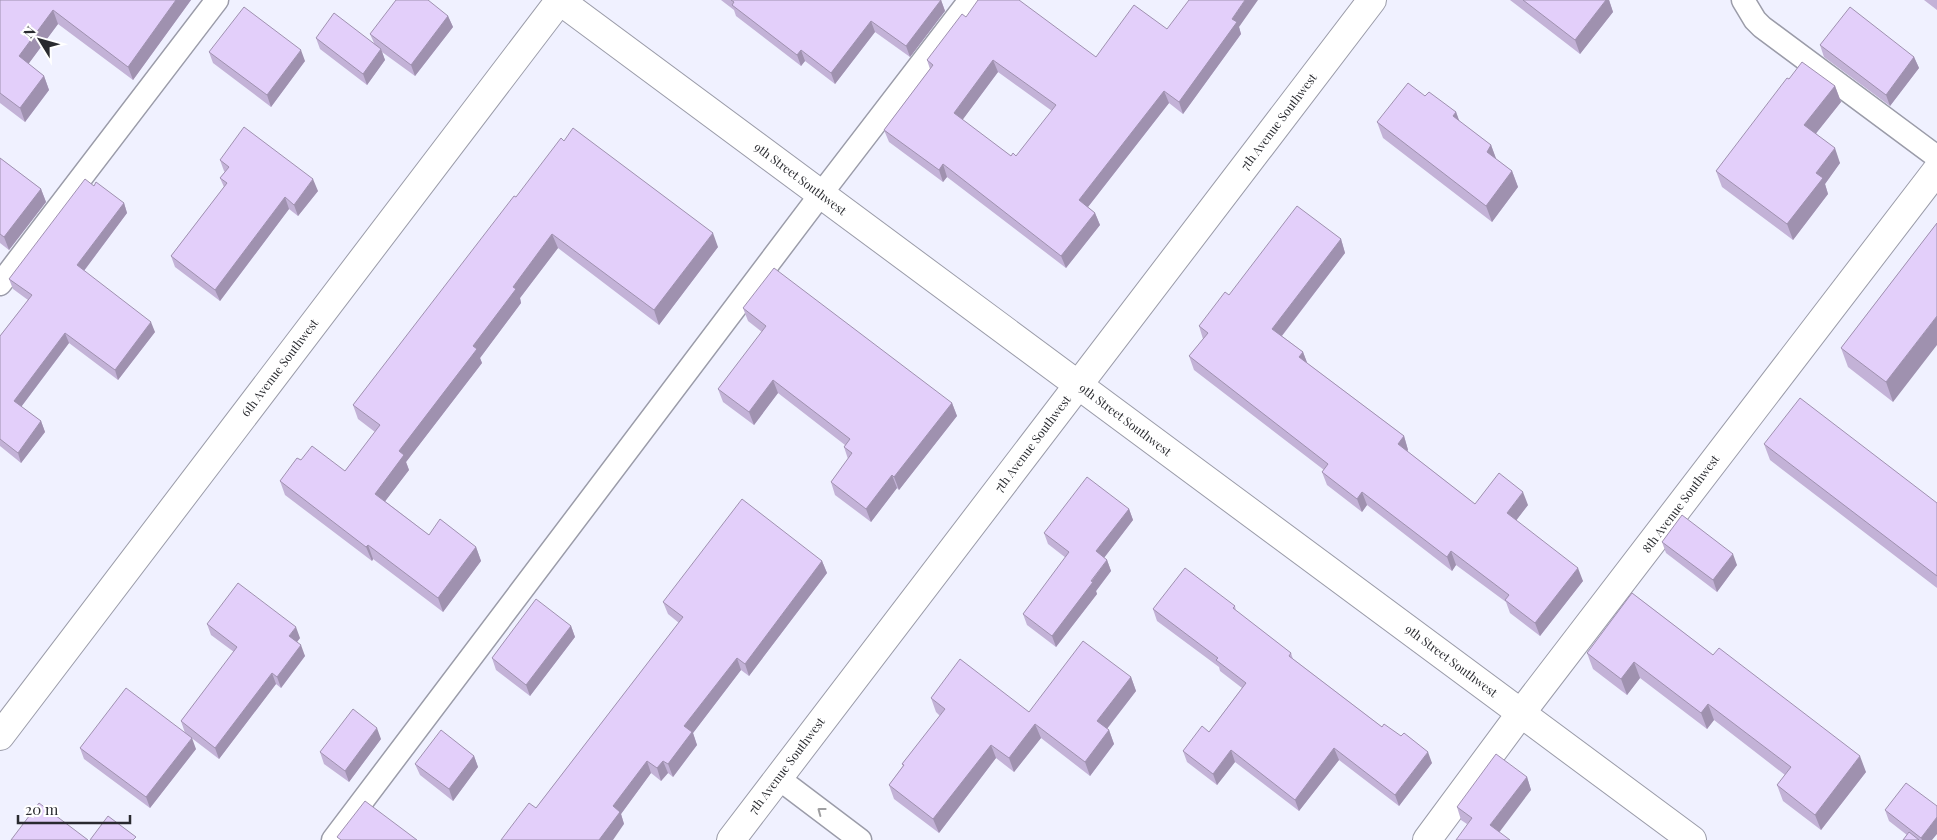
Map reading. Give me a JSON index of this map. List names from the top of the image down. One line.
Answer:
{"streets":{"street":["7th Avenue Southwest","9th Street Southwest","6th Avenue Southwest","8th Avenue Southwest"]},"crossings":[["7th Avenue Southwest","9th Street Southwest"],["9th Street Southwest","6th Avenue Southwest"],["9th Street Southwest","8th Avenue Southwest"]],"scale_bar":"20 m","north":"top left"}
